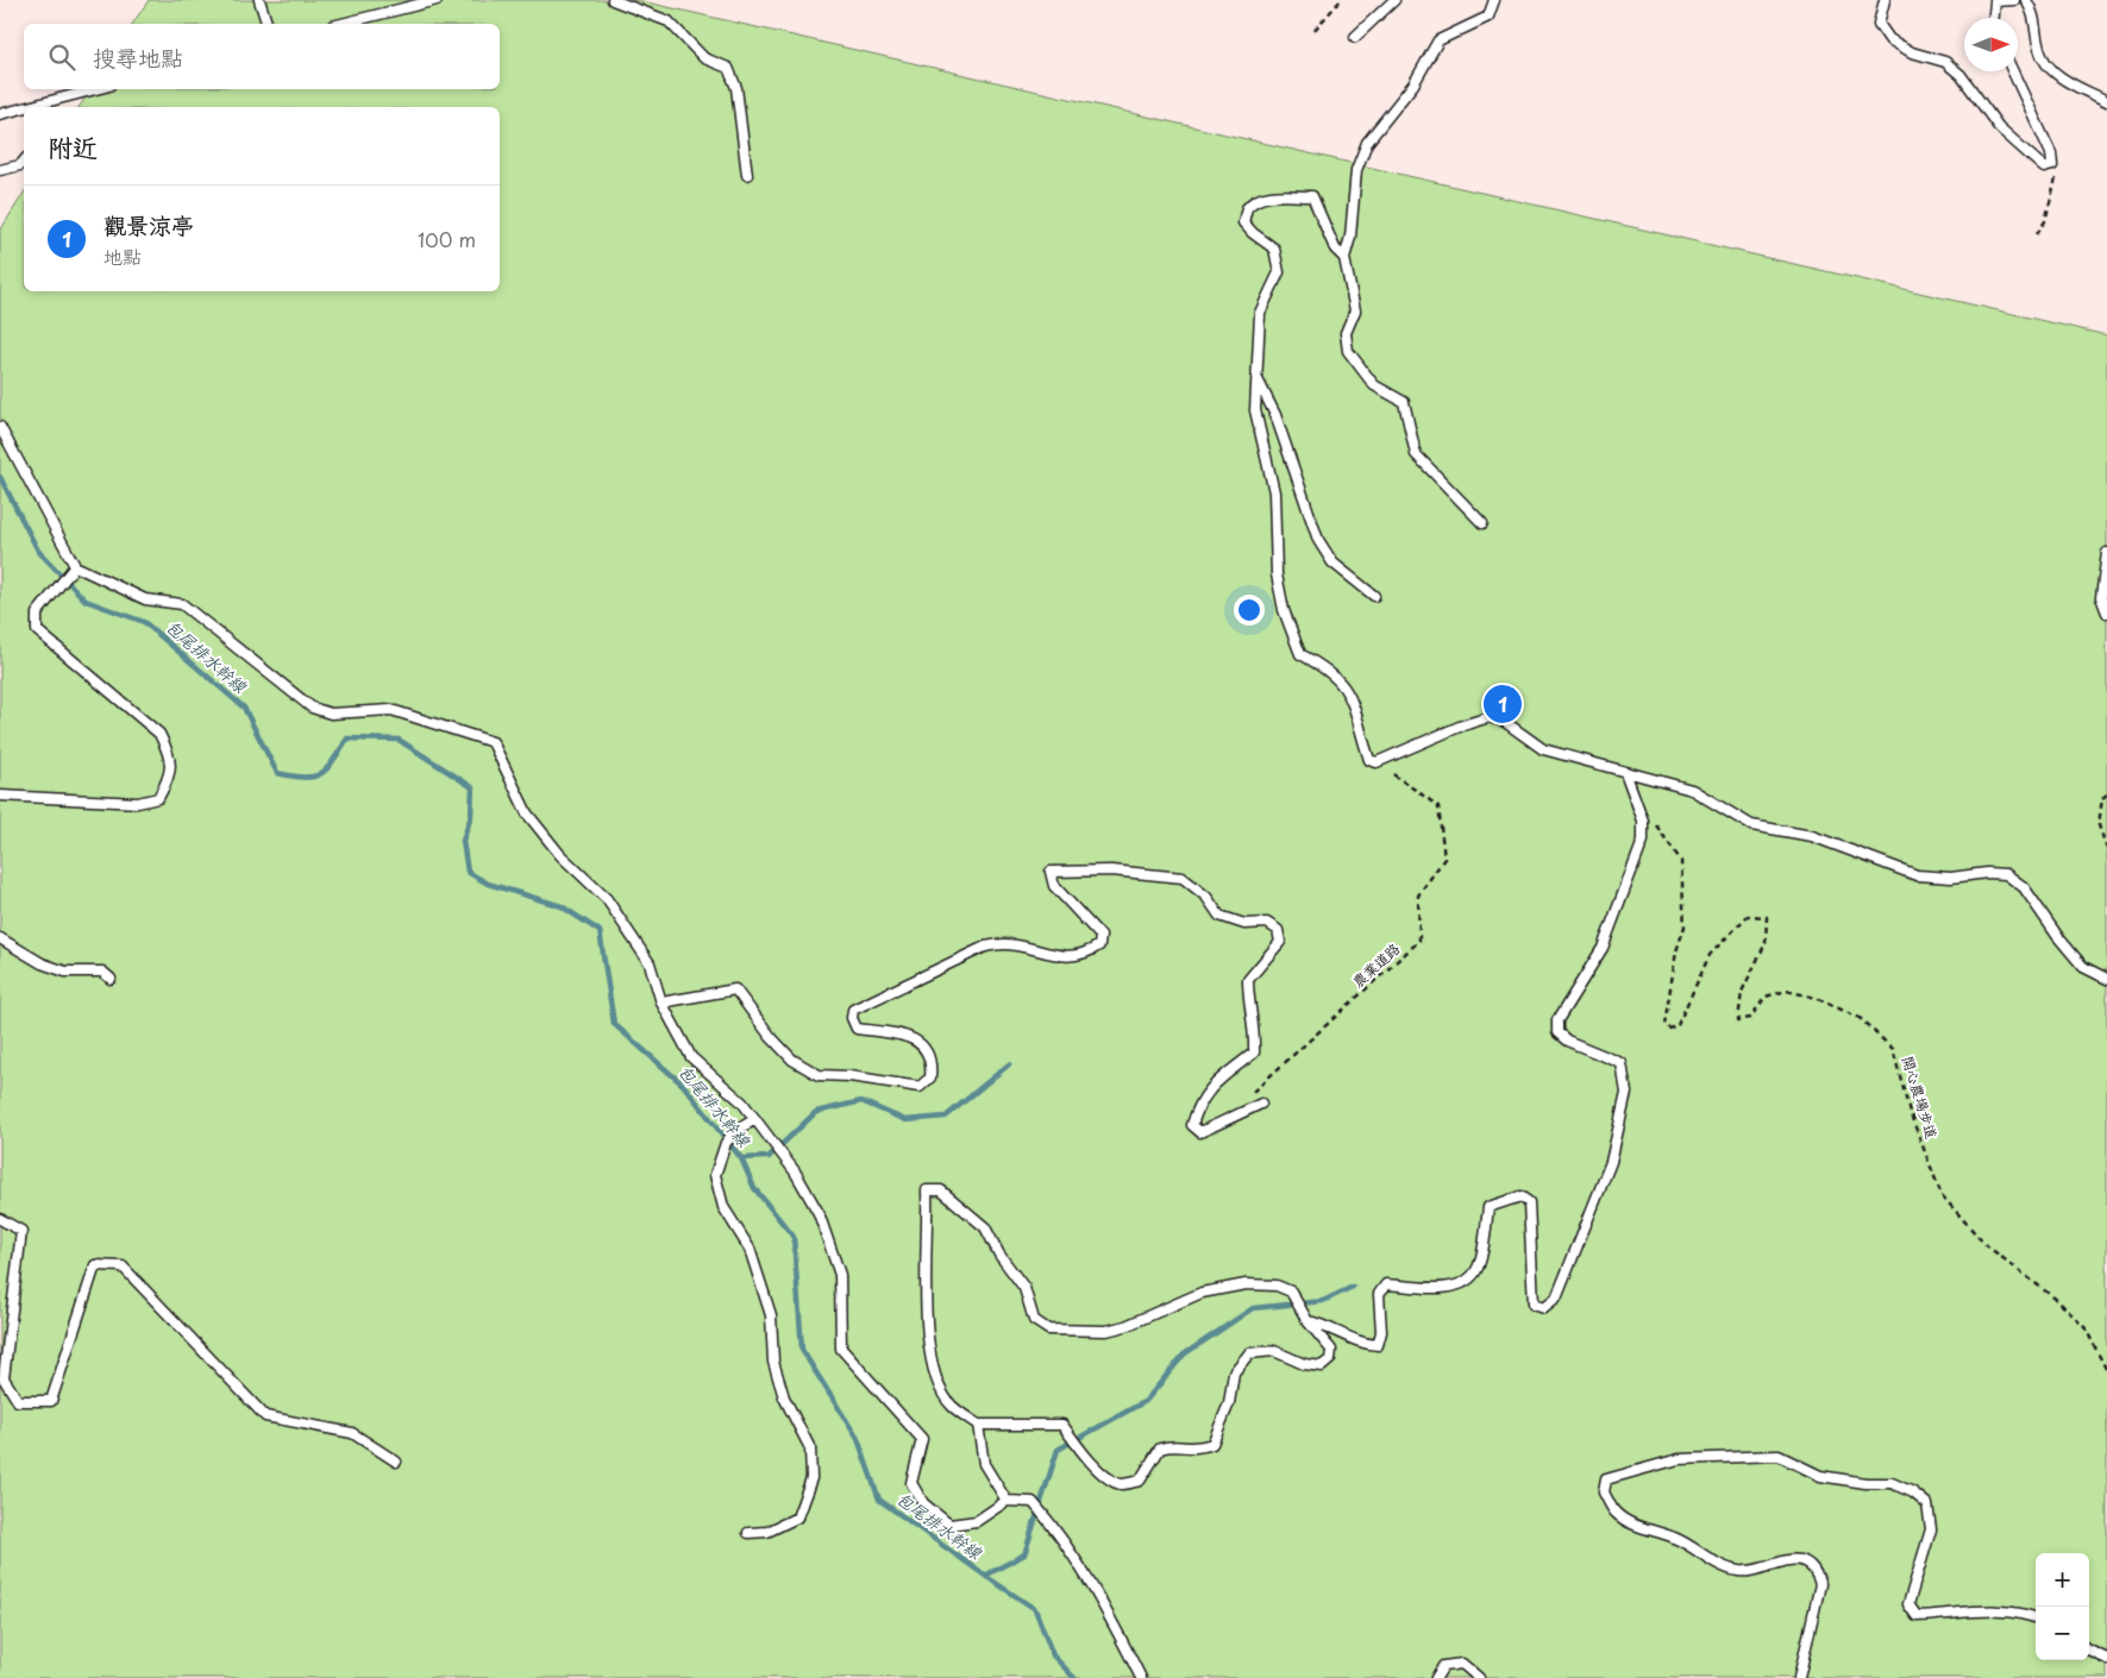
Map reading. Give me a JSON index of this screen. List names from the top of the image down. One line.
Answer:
{"streets":{"path":["農業道路","開心農場步道"]},"water":["包尾排水幹線"],"north":"right","page":{"search":"搜尋地點","heading":"附近","list":[{"mark":"1","name":"觀景涼亭","note":"地點","value":"100 m"}],"pins":"1","map_buttons":["+","−"]}}
